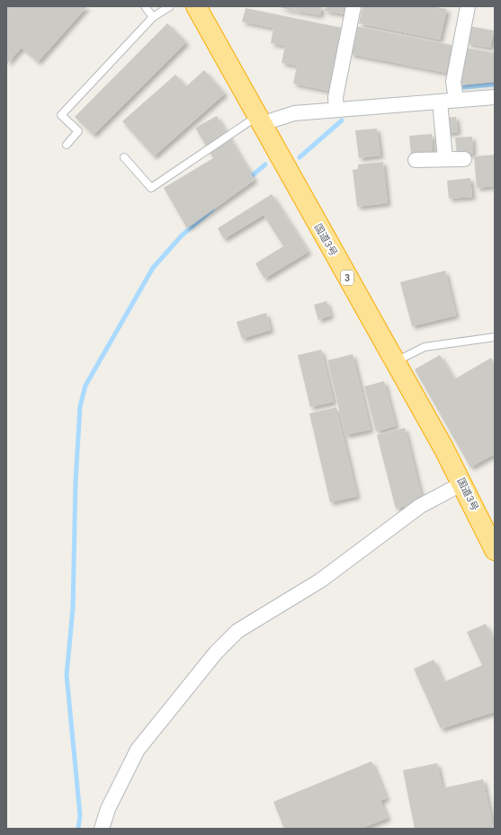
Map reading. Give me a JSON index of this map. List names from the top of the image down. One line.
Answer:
{"streets":{"highway":["国道3号","3"]}}
